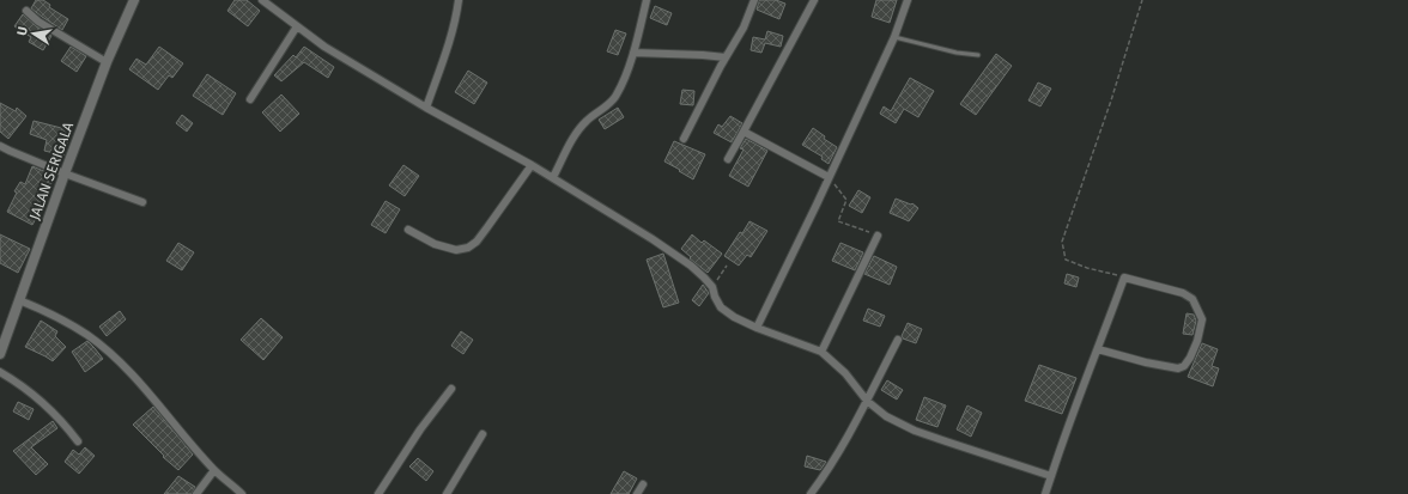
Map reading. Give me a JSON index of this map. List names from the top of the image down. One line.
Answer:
{"streets":{"street":["JALAN SERIGALA"]},"north":"left"}
